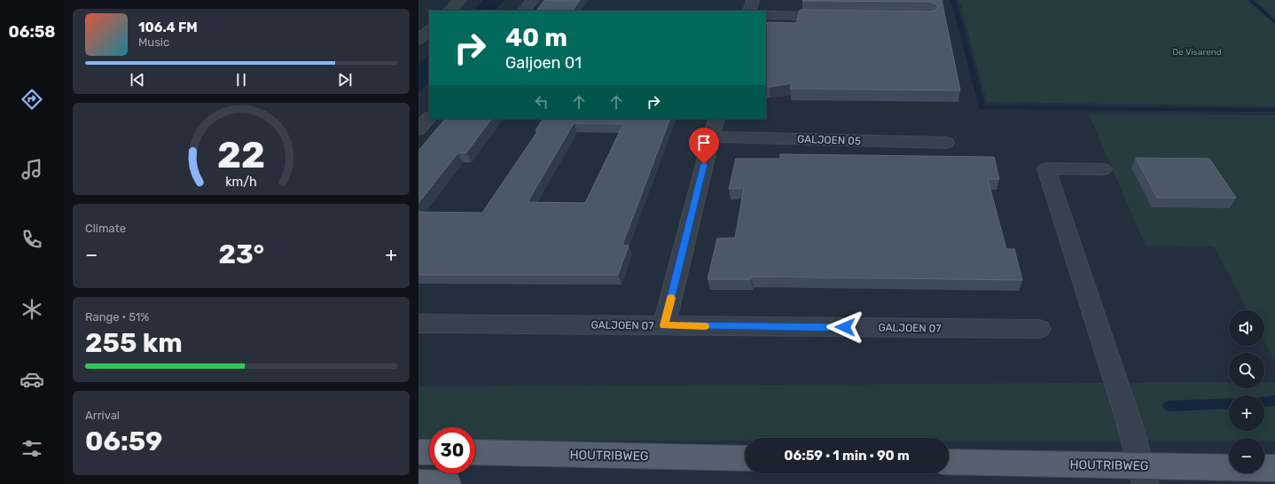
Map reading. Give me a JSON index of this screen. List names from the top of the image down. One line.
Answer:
{"streets":{"main road":["HOUTRIBWEG"],"street":["GALJOEN 05","GALJOEN 07"]},"parks":["De Visarend"],"page":{"tabs":"06:58","turn":["40 m","Galjoen 01"],"song":["106.4 FM","Music"],"tile":["Climate",["Range · 51%","255 km"],["Arrival","06:59"]],"heat":["−","23°","+"],"map_buttons":["+","−"],"limit":"30","trip":"06:59 · 1 min · 90 m","gauge":["22","km/h"]}}
